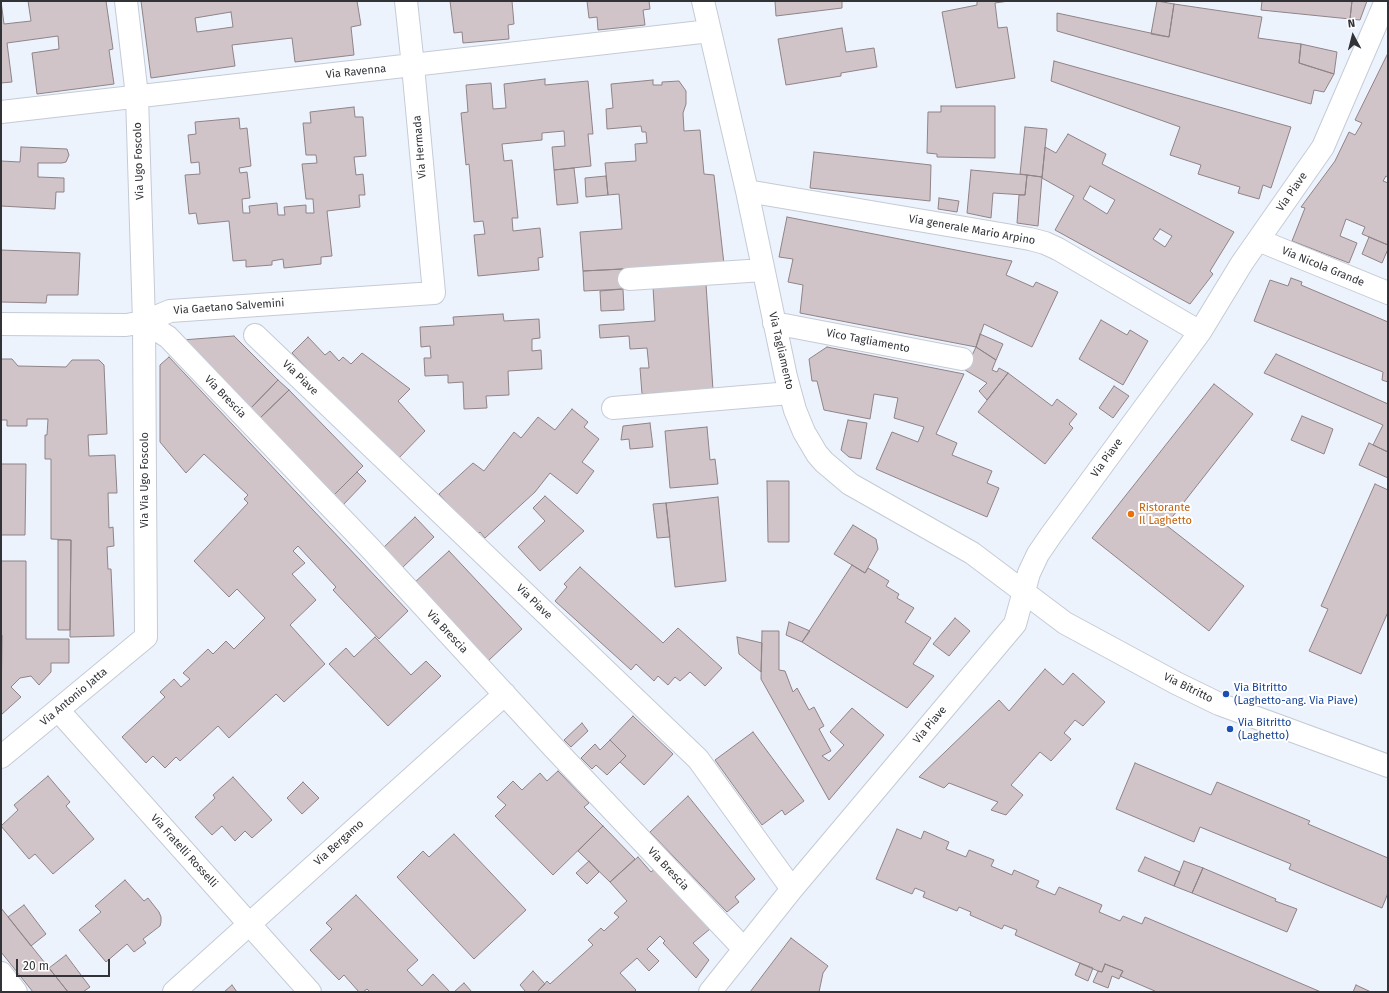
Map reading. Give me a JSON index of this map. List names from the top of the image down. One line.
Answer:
{"streets":{"street":["Via Ravenna","Via Hermada","Via Ugo Foscolo","Via Piave","Via generale Mario Arpino","Via Nicola Grande","Via Gaetano Salvemini","Vico Tagliamento","Via Tagliamento","Via Brescia","Via Via Ugo Foscolo","Via Bitritto","Via Antonio Jatta","Via Bergamo","Via Fratelli Rosselli"]},"crossings":[["Via Ravenna","Via Hermada"],["Via Ravenna","Via Ugo Foscolo"],["Via Ravenna","Via Tagliamento"],["Via Hermada","Via Gaetano Salvemini"],["Via Ugo Foscolo","Via Gaetano Salvemini"],["Via Ugo Foscolo","Via Brescia"],["Via Ugo Foscolo","Via Via Ugo Foscolo"],["Via Piave","Via generale Mario Arpino"],["Via Piave","Via Nicola Grande"],["Via Piave","Via Tagliamento"],["Via Piave","Via Brescia"],["Via Piave","Via Bitritto"],["Via generale Mario Arpino","Via Tagliamento"],["Via Gaetano Salvemini","Via Brescia"],["Via Gaetano Salvemini","Via Via Ugo Foscolo"],["Vico Tagliamento","Via Tagliamento"],["Via Tagliamento","Via Bitritto"],["Via Brescia","Via Via Ugo Foscolo"],["Via Brescia","Via Bergamo"],["Via Via Ugo Foscolo","Via Antonio Jatta"],["Via Antonio Jatta","Via Fratelli Rosselli"],["Via Bergamo","Via Fratelli Rosselli"]],"places":["Ristorante Il Laghetto","Via Bitritto (Laghetto-ang. Via Piave)","Via Bitritto (Laghetto)"],"scale_bar":"20 m","north":"top"}
